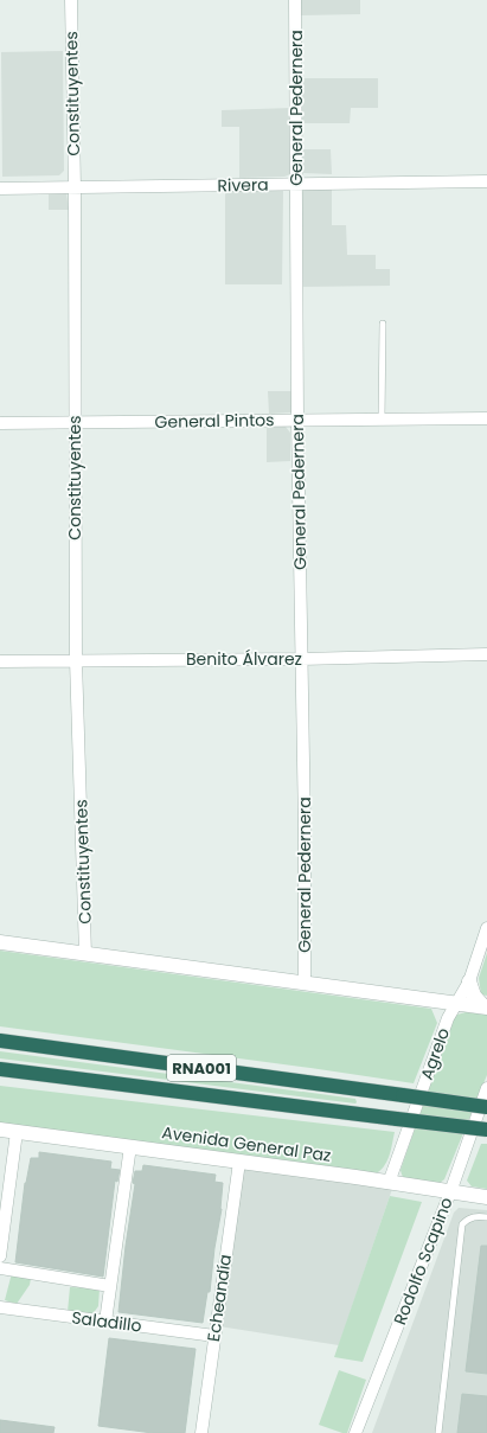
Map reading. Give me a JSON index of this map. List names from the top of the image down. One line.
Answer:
{"streets":{"highway":["RNA001"],"street":["Constituyentes","General Pedernera","Rivera","General Pintos","Benito Álvarez","Agrelo","Avenida General Paz","Rodolfo Scapino","Echeandía","Saladillo"]},"crossings":[["Constituyentes","Rivera"],["Constituyentes","General Pintos"],["Constituyentes","Benito Álvarez"],["General Pedernera","Rivera"],["General Pedernera","General Pintos"],["General Pedernera","Benito Álvarez"],["Agrelo","Avenida General Paz"],["Avenida General Paz","Rodolfo Scapino"],["Avenida General Paz","Echeandía"],["Echeandía","Saladillo"]]}
